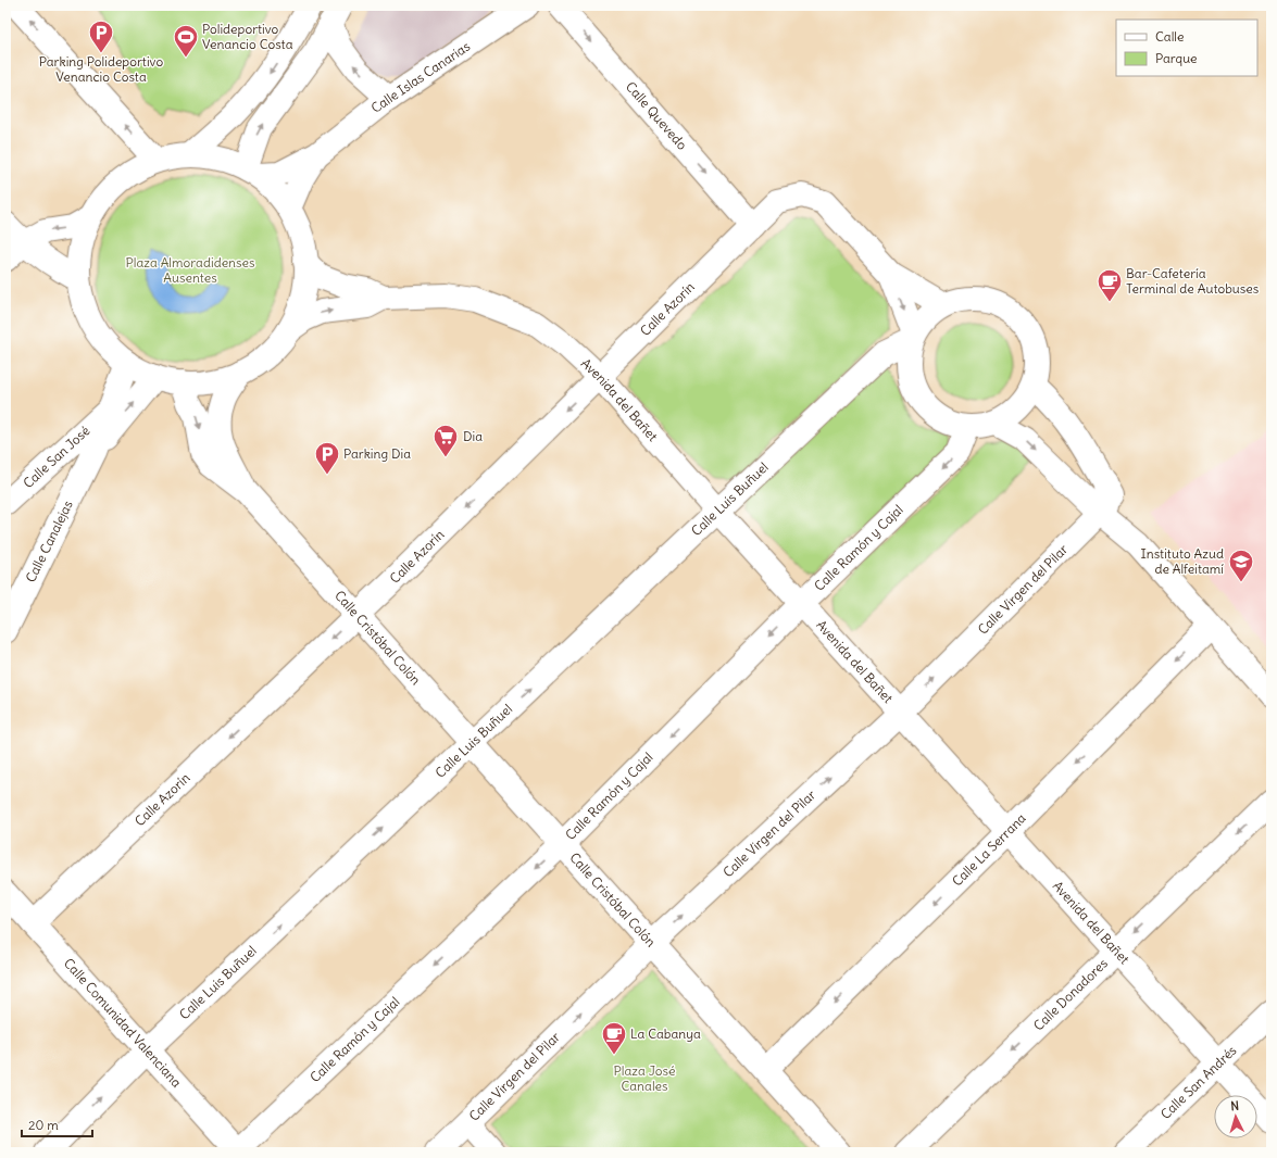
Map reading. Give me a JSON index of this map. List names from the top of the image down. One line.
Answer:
{"streets":{"street":["Calle Islas Canarias","Calle Quevedo","Calle Azorín","Avenida del Bañet","Calle San José","Calle Luis Buñuel","Calle Canalejas","Calle Ramón y Cajal","Calle Virgen del Pilar","Calle Cristóbal Colón","Calle La Serrana","Calle Donadores","Calle Comunidad Valenciana","Calle San Andrés"]},"crossings":[["Calle Quevedo","Calle Azorín"],["Calle Azorín","Avenida del Bañet"],["Calle Azorín","Calle Cristóbal Colón"],["Calle Azorín","Calle Comunidad Valenciana"],["Avenida del Bañet","Calle Luis Buñuel"],["Avenida del Bañet","Calle Ramón y Cajal"],["Avenida del Bañet","Calle Virgen del Pilar"],["Avenida del Bañet","Calle La Serrana"],["Avenida del Bañet","Calle Donadores"],["Avenida del Bañet","Calle San Andrés"],["Calle San José","Calle Canalejas"],["Calle Luis Buñuel","Calle Ramón y Cajal"],["Calle Luis Buñuel","Calle Cristóbal Colón"],["Calle Luis Buñuel","Calle Comunidad Valenciana"],["Calle Ramón y Cajal","Calle Cristóbal Colón"],["Calle Ramón y Cajal","Calle Comunidad Valenciana"],["Calle Virgen del Pilar","Calle Cristóbal Colón"],["Calle Cristóbal Colón","Calle La Serrana"]],"one_way":["Calle Quevedo","Calle Azorín","Calle Luis Buñuel","Calle Ramón y Cajal","Calle Virgen del Pilar","Calle La Serrana","Calle Donadores"],"parks":["Plaza Almoradidenses Ausentes","Plaza José Canales"],"places":{"parking":["Parking Polideportivo Venancio Costa","Parking Dia"],"sports":["Polideportivo Venancio Costa"],"cafe":["Bar-Cafetería Terminal de Autobuses","La Cabanya"],"supermarket":["Dia"],"school or university":["Instituto Azud de Alfeitamí"]},"legend":["Calle","Parque"],"scale_bar":"20 m","north":"top"}
